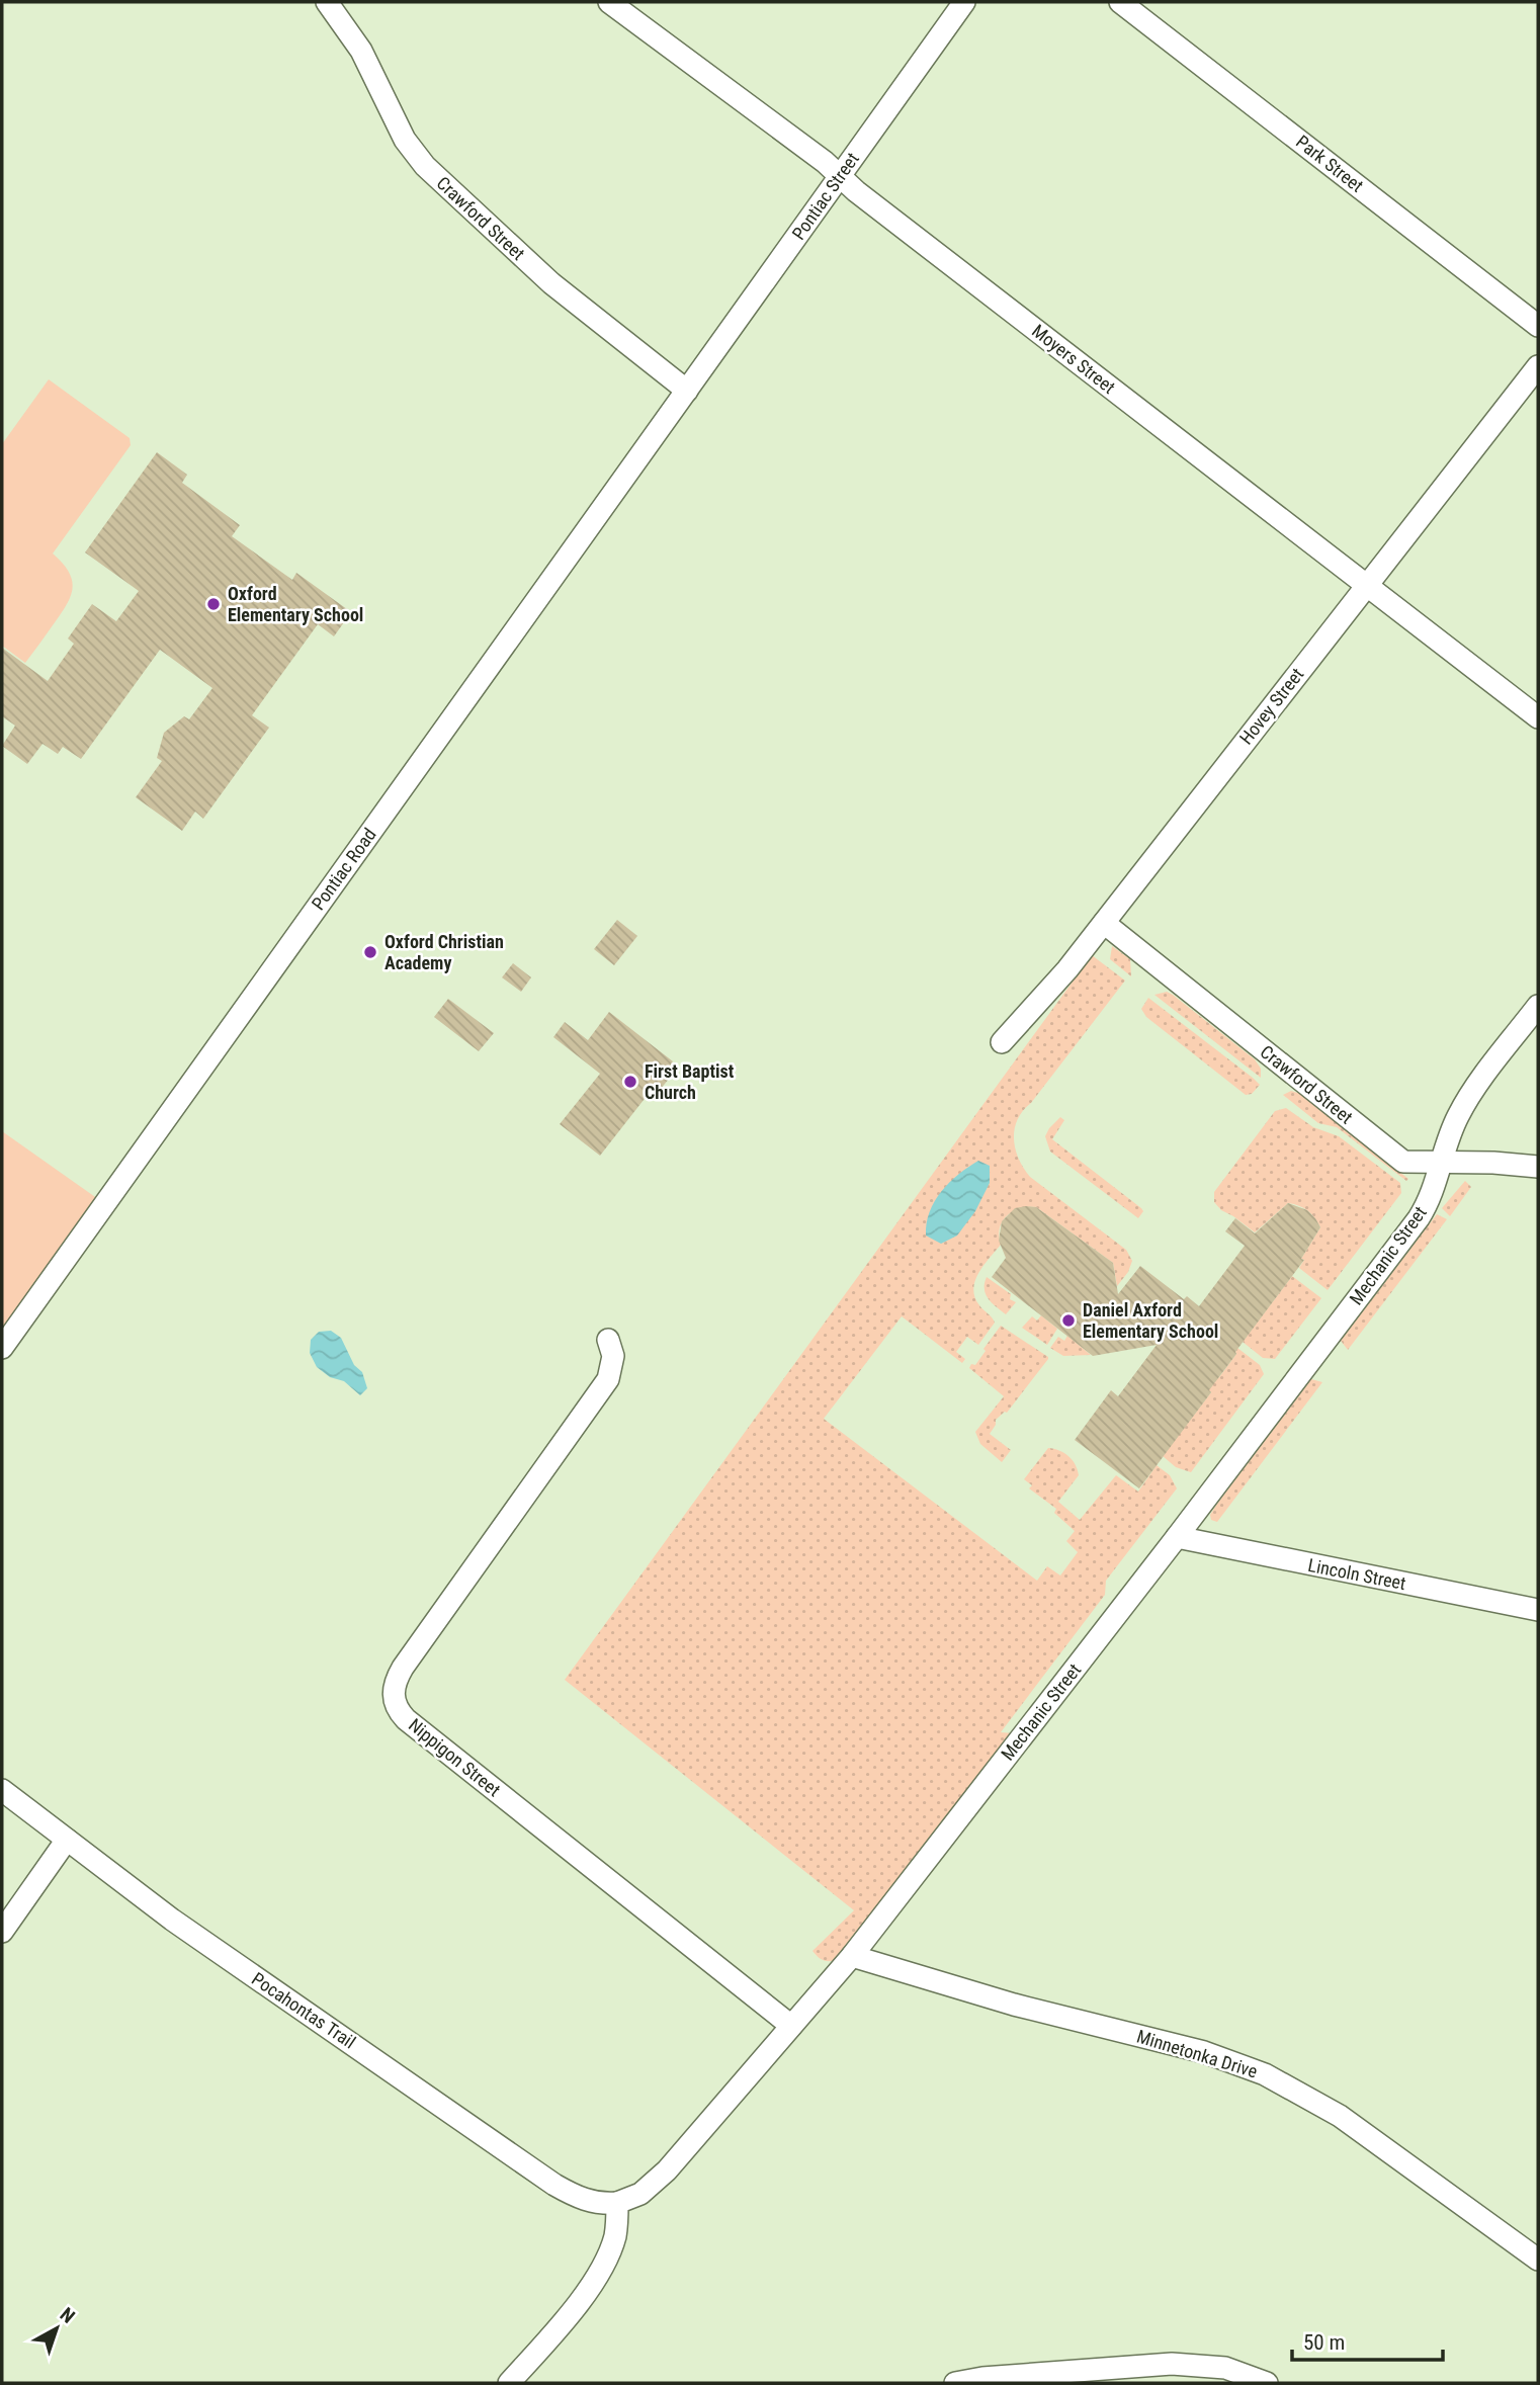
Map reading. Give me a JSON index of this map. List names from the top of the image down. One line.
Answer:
{"streets":{"street":["Park Street","Pontiac Street","Crawford Street","Moyers Street","Hovey Street","Pontiac Road","Mechanic Street","Lincoln Street","Nippigon Street","Pocahontas Trail","Minnetonka Drive"]},"crossings":[["Pontiac Street","Crawford Street"],["Pontiac Street","Moyers Street"],["Pontiac Street","Pontiac Road"],["Crawford Street","Hovey Street"],["Crawford Street","Pontiac Road"],["Crawford Street","Mechanic Street"],["Moyers Street","Hovey Street"],["Mechanic Street","Lincoln Street"],["Mechanic Street","Nippigon Street"],["Mechanic Street","Pocahontas Trail"],["Mechanic Street","Minnetonka Drive"]],"places":["Oxford Elementary School","Oxford Christian Academy","First Baptist Church","Daniel Axford Elementary School"],"scale_bar":"50 m","north":"top right"}
